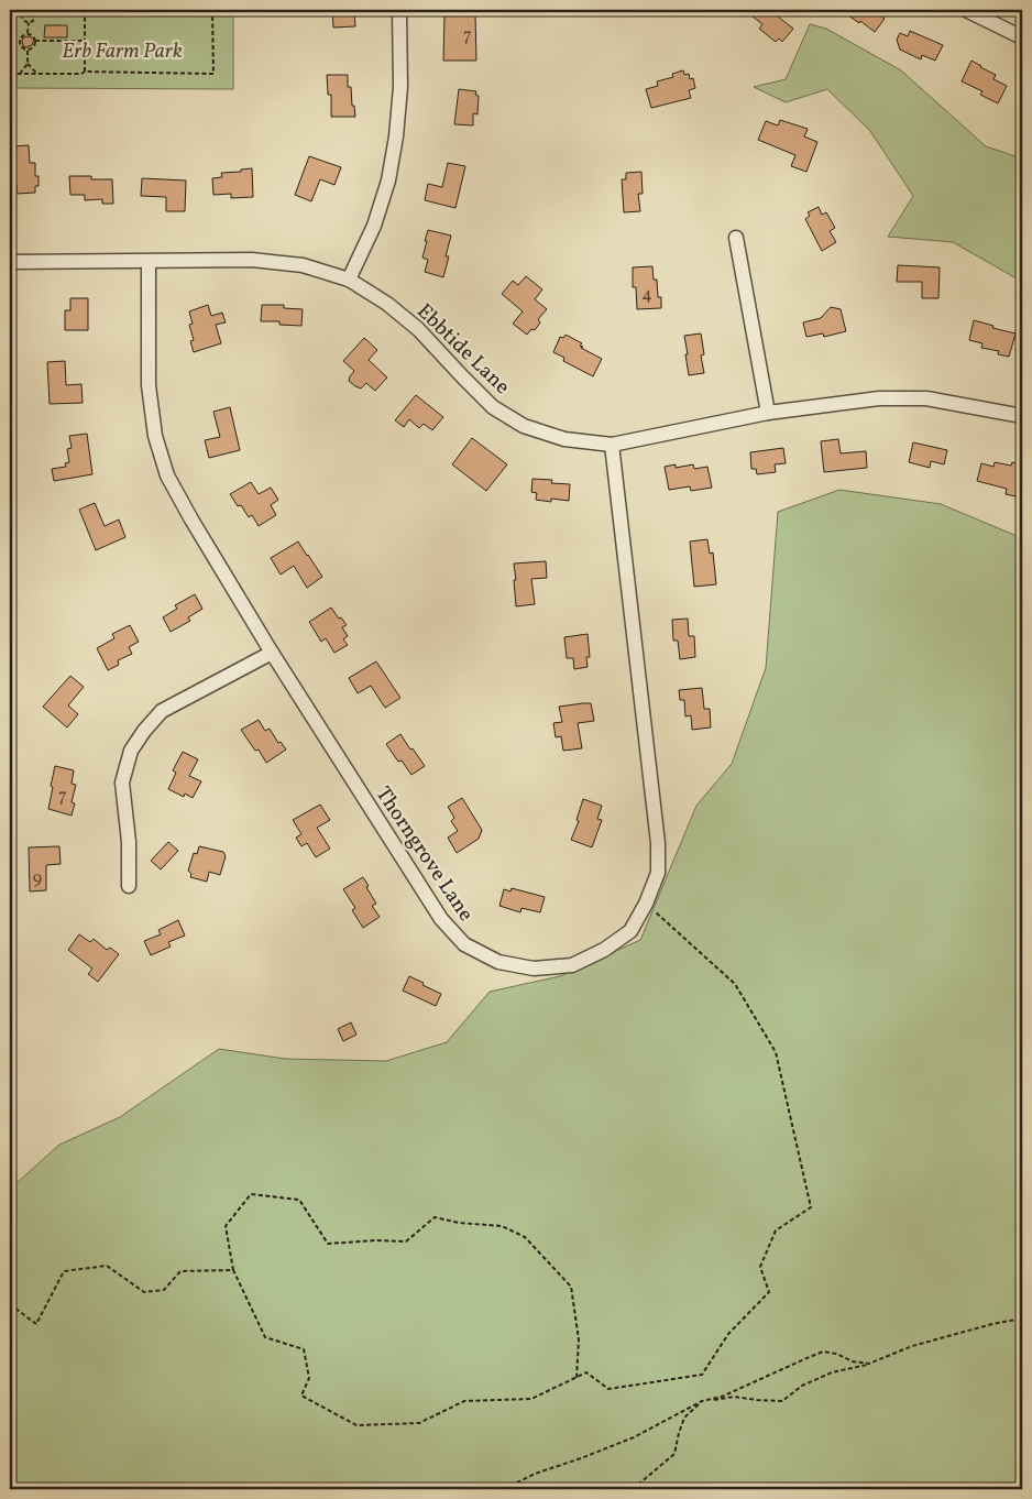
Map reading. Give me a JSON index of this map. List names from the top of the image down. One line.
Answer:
{"streets":{"street":["Ebbtide Lane","Thorngrove Lane"]},"crossings":[["Ebbtide Lane","Thorngrove Lane"]],"parks":["Erb Farm Park"],"house_numbers":["7","4","7","9"]}
